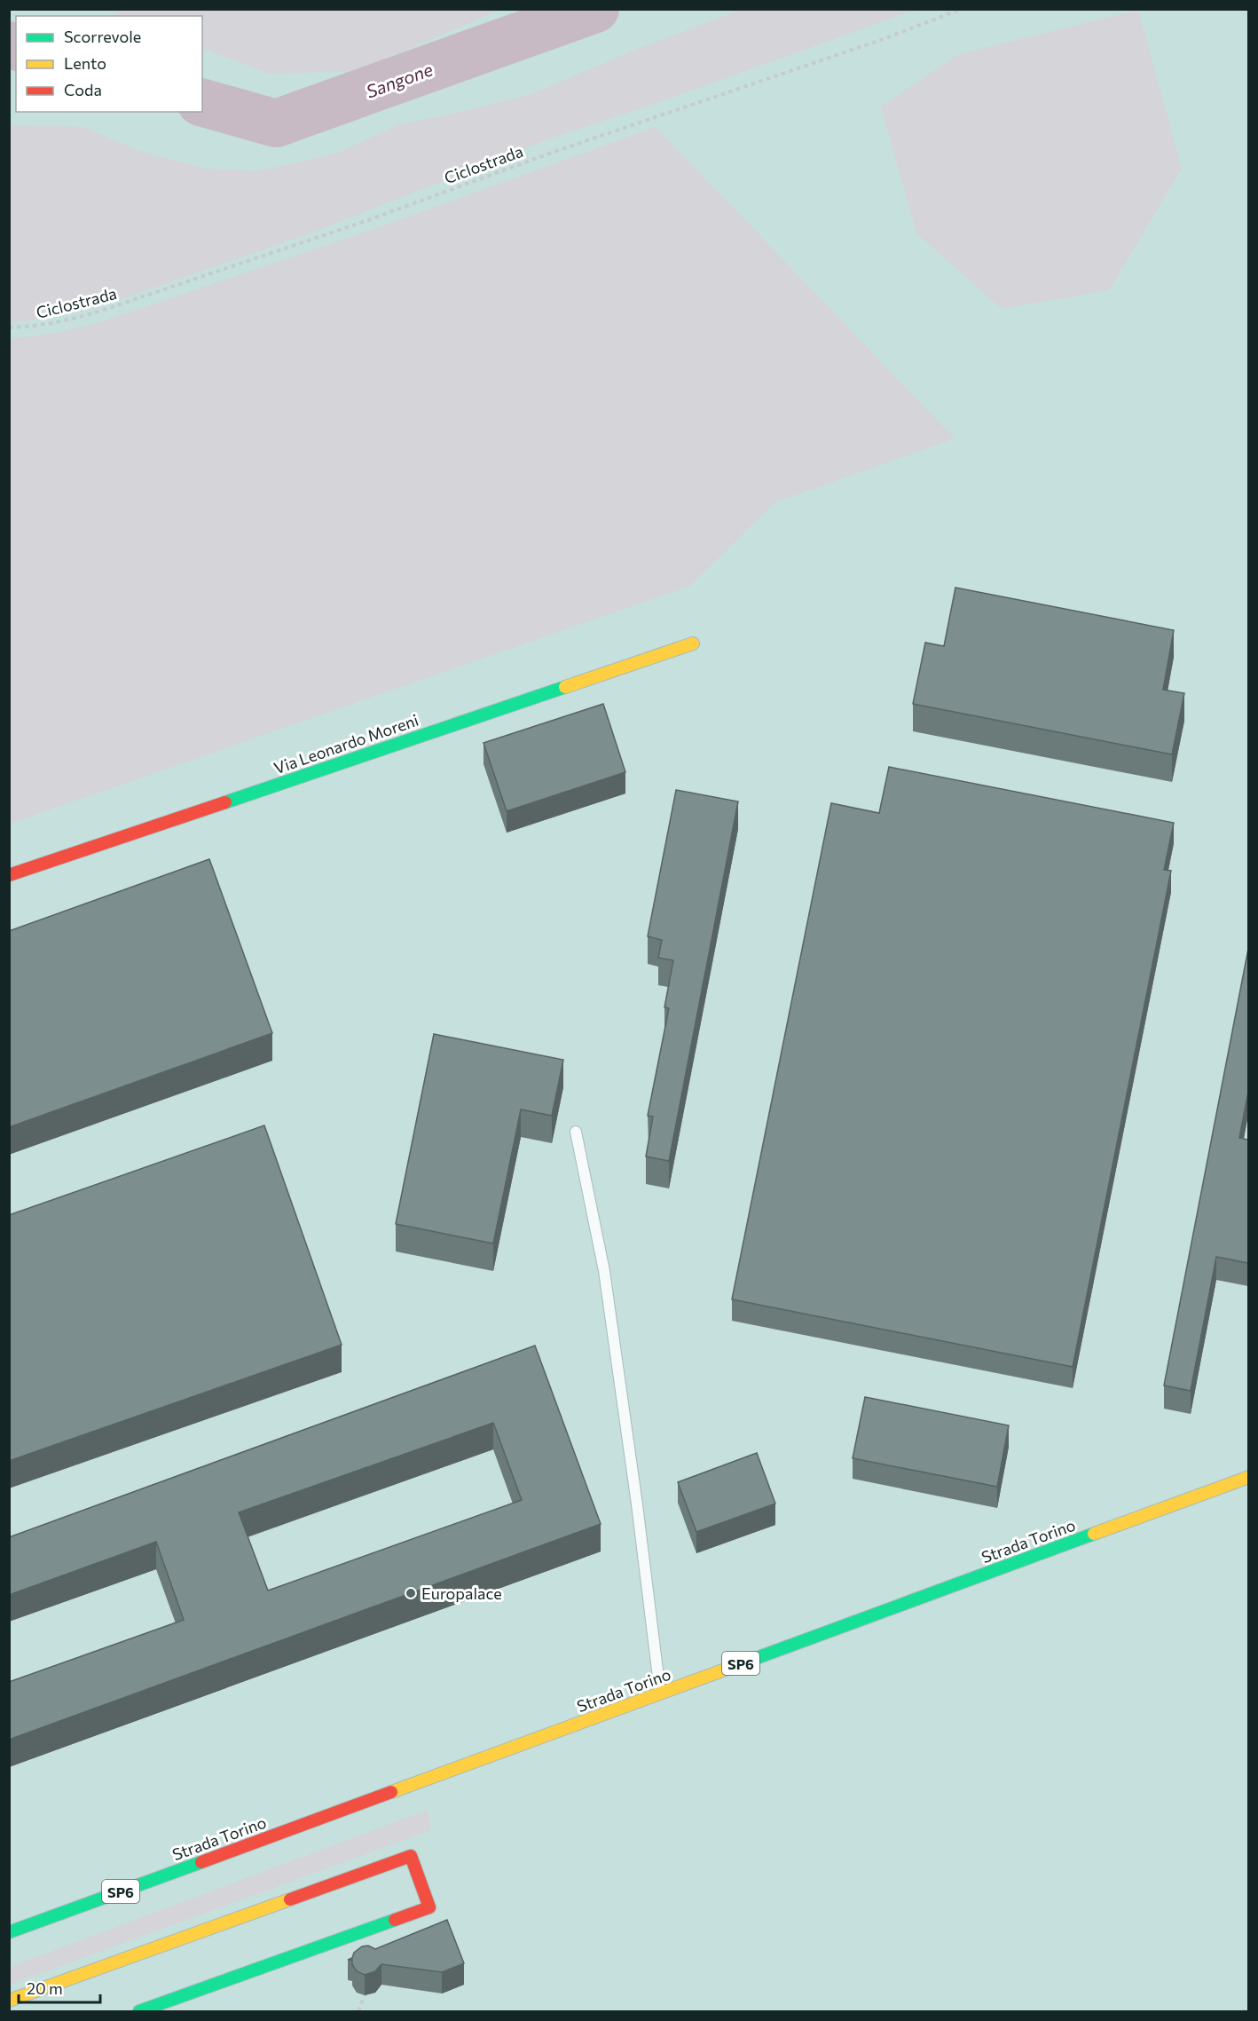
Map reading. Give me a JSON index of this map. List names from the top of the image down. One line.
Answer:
{"streets":{"street":["Via Leonardo Moreni","Strada Torino","SP6"],"path":["Ciclostrada"]},"water":["Sangone"],"places":["Europalace"],"legend":["Scorrevole","Lento","Coda"],"scale_bar":"20 m"}
